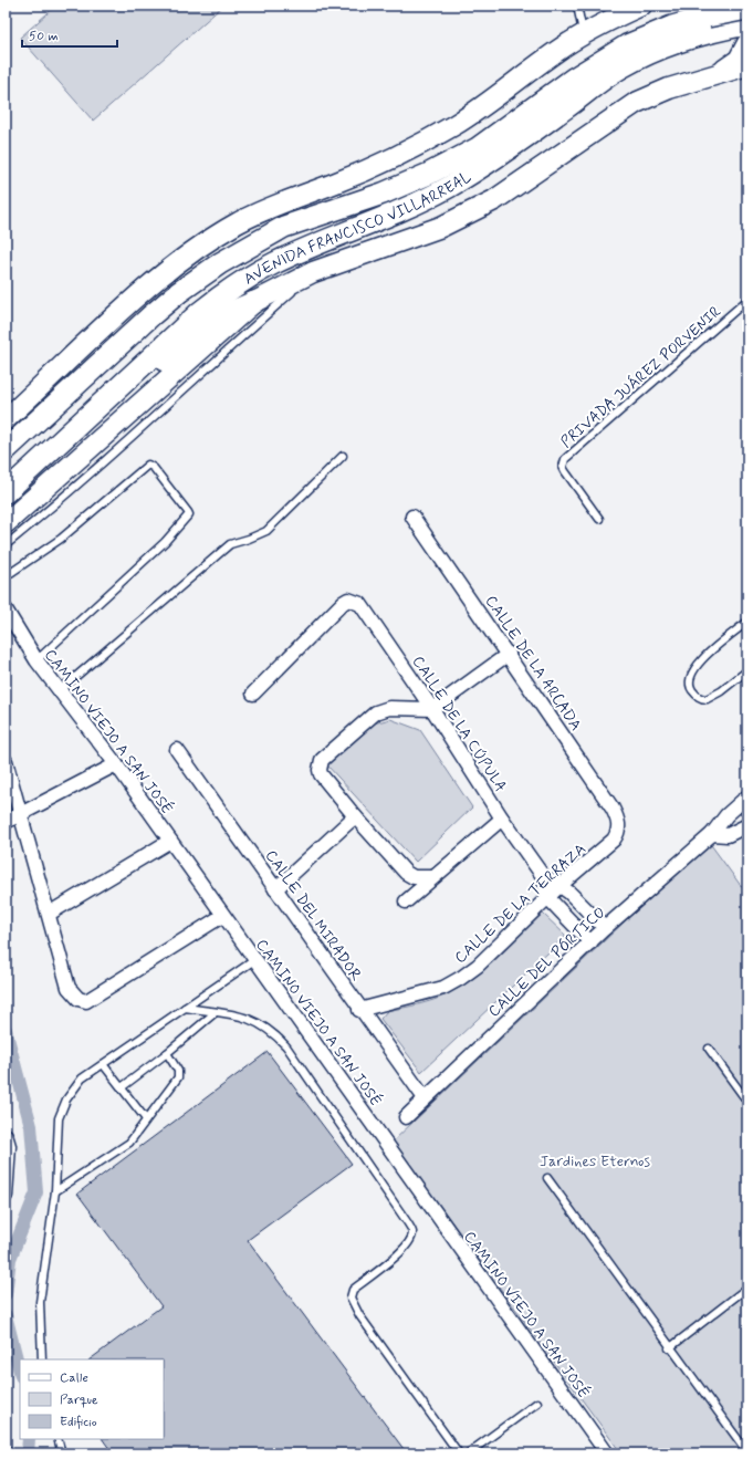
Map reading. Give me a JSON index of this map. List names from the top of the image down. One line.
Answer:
{"streets":{"highway":["AVENIDA FRANCISCO VILLARREAL"],"street":["CALLE DE LA ARCADA","CALLE DE LA CÚPULA","CAMINO VIEJO A SAN JOSÉ","CALLE DE LA TERRAZA","CALLE DEL MIRADOR","CALLE DEL PÓRTICO"],"lane":["PRIVADA JUÁREZ PORVENIR"]},"crossings":[["CALLE DE LA ARCADA","CALLE DE LA TERRAZA"],["CALLE DE LA CÚPULA","CALLE DE LA TERRAZA"],["CALLE DE LA CÚPULA","CALLE DEL PÓRTICO"],["CALLE DE LA TERRAZA","CALLE DEL MIRADOR"],["CALLE DEL MIRADOR","CALLE DEL PÓRTICO"]],"parks":["Jardines Eternos"],"legend":["Calle","Parque","Edificio"],"scale_bar":"50 m"}
